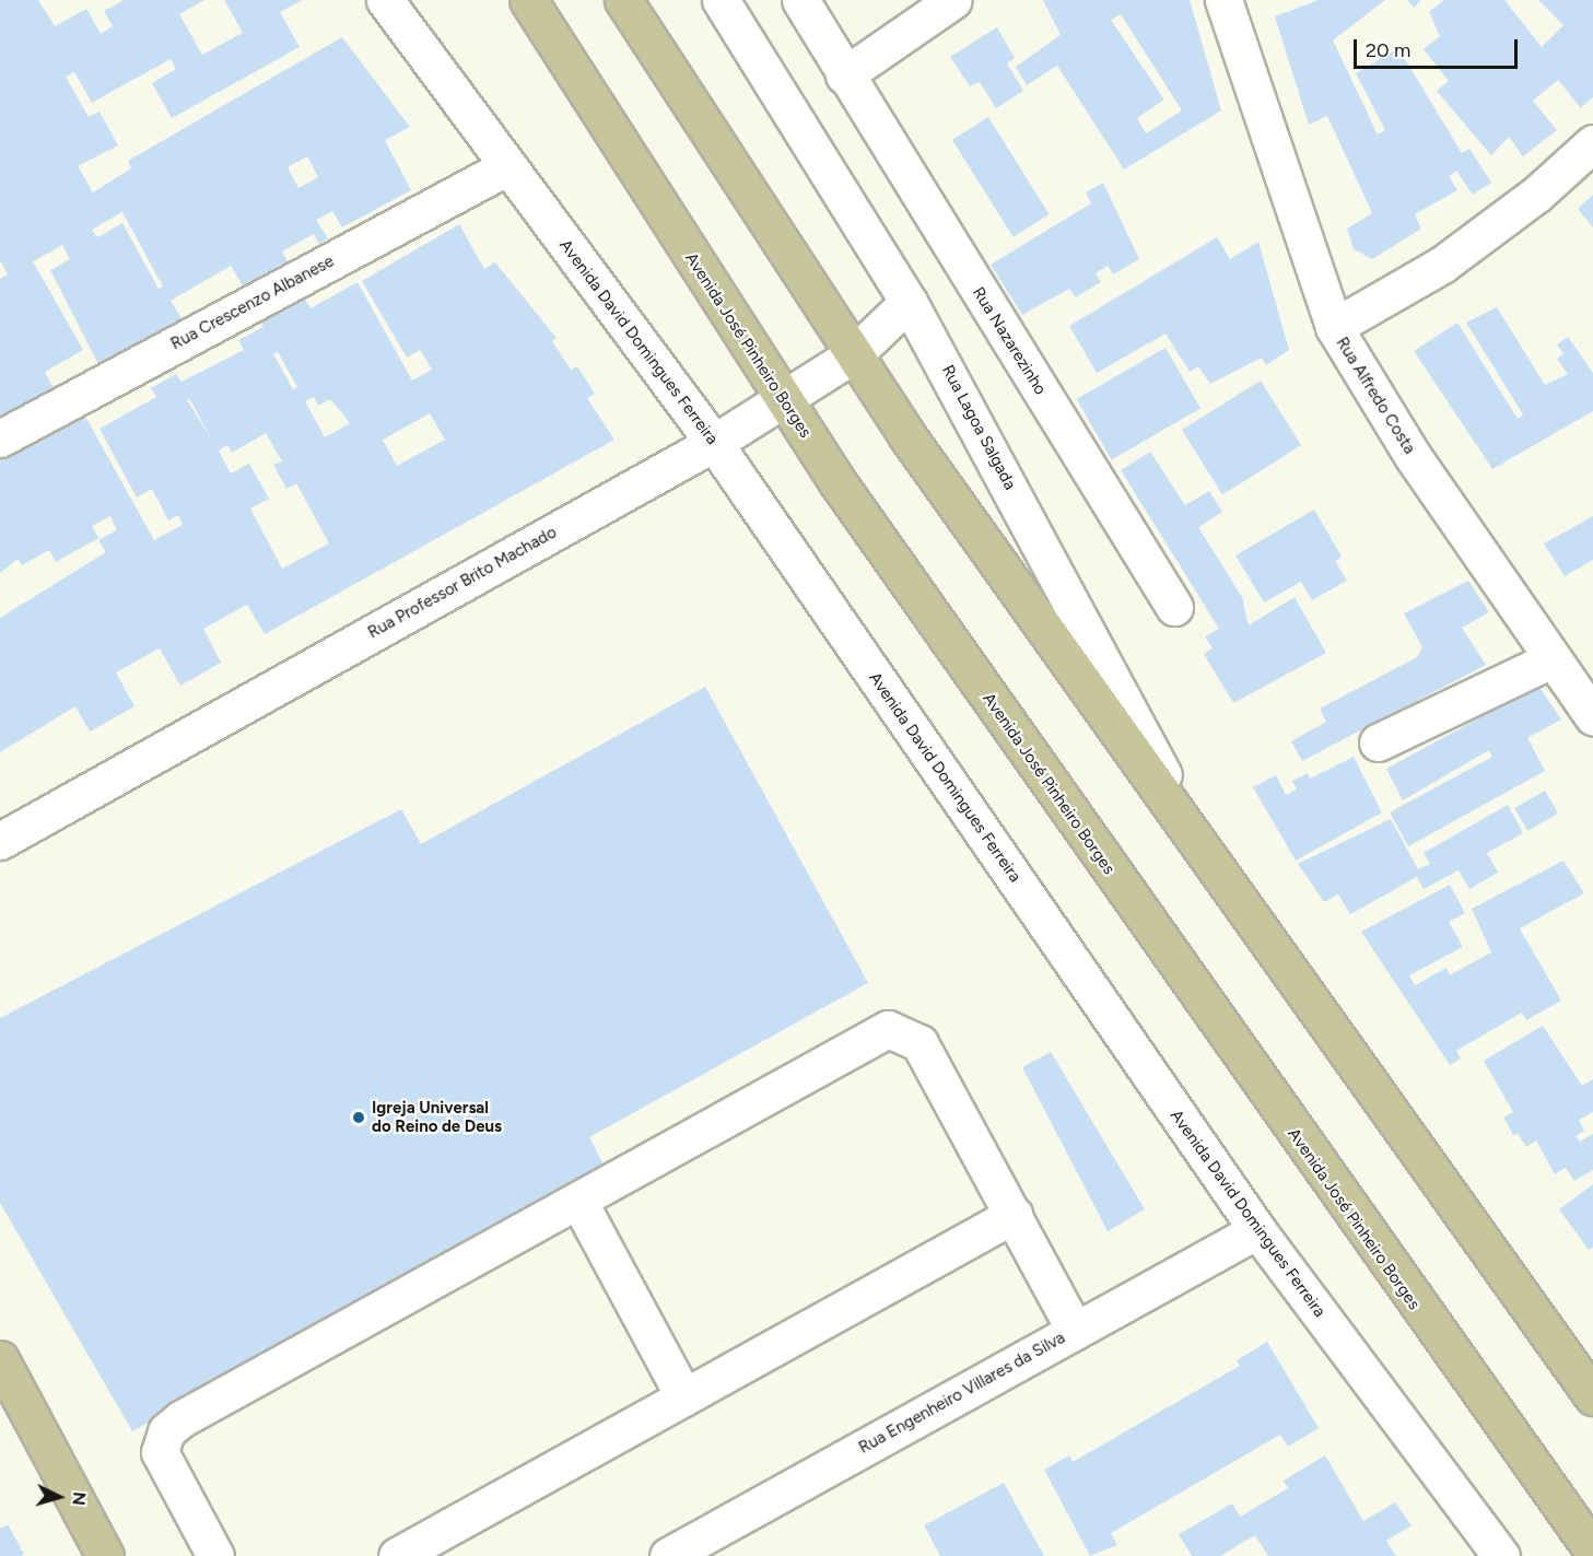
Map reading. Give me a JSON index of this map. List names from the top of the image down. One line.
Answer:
{"streets":{"main road":["Avenida José Pinheiro Borges"],"street":["Rua Crescenzo Albanese","Rua Nazarezinho","Avenida David Domingues Ferreira","Rua Alfredo Costa","Rua Lagoa Salgada","Rua Professor Brito Machado","Rua Engenheiro Villares da Silva"]},"crossings":[["Rua Crescenzo Albanese","Avenida David Domingues Ferreira"],["Avenida David Domingues Ferreira","Rua Professor Brito Machado"],["Avenida David Domingues Ferreira","Rua Engenheiro Villares da Silva"],["Avenida José Pinheiro Borges","Rua Professor Brito Machado"],["Rua Lagoa Salgada","Rua Professor Brito Machado"]],"places":["Igreja Universal do Reino de Deus"],"scale_bar":"20 m","north":"right"}
